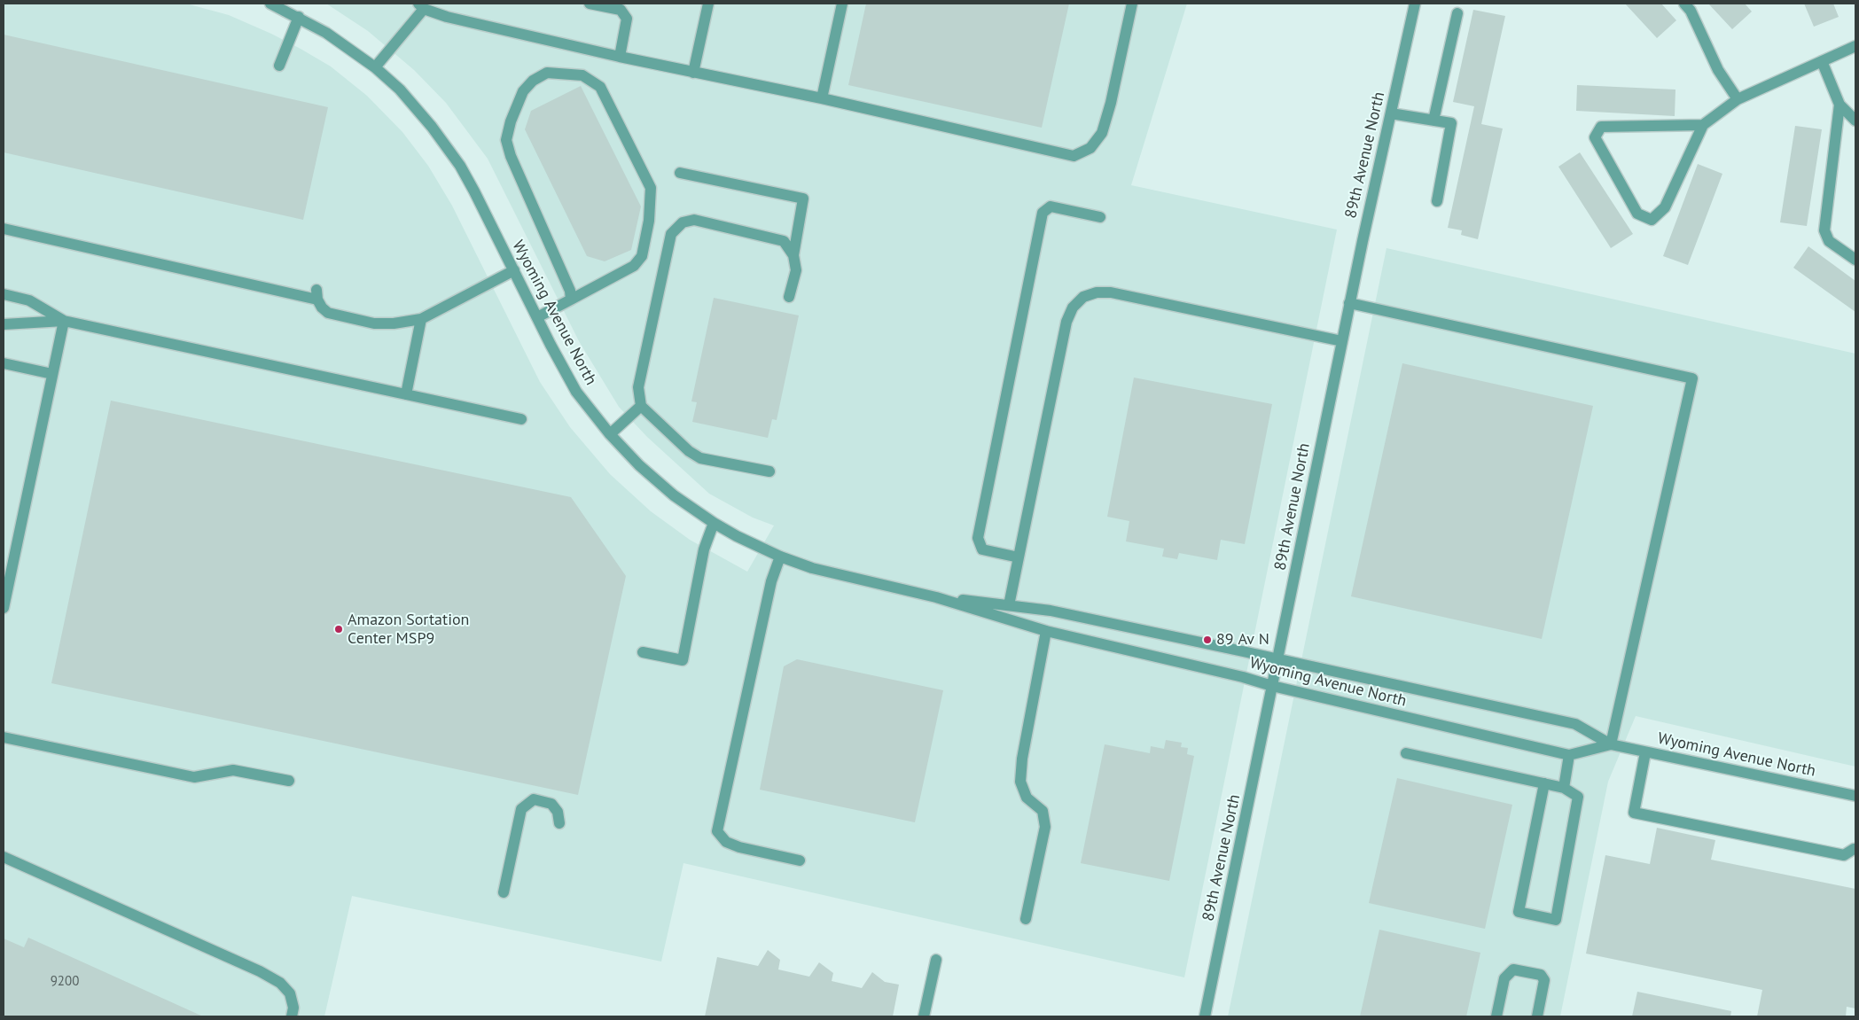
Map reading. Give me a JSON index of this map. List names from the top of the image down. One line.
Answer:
{"streets":{"street":["89th Avenue North","Wyoming Avenue North"]},"crossings":[["89th Avenue North","Wyoming Avenue North"]],"places":["Amazon Sortation Center MSP9","89 Av N"],"house_numbers":["9200"]}
